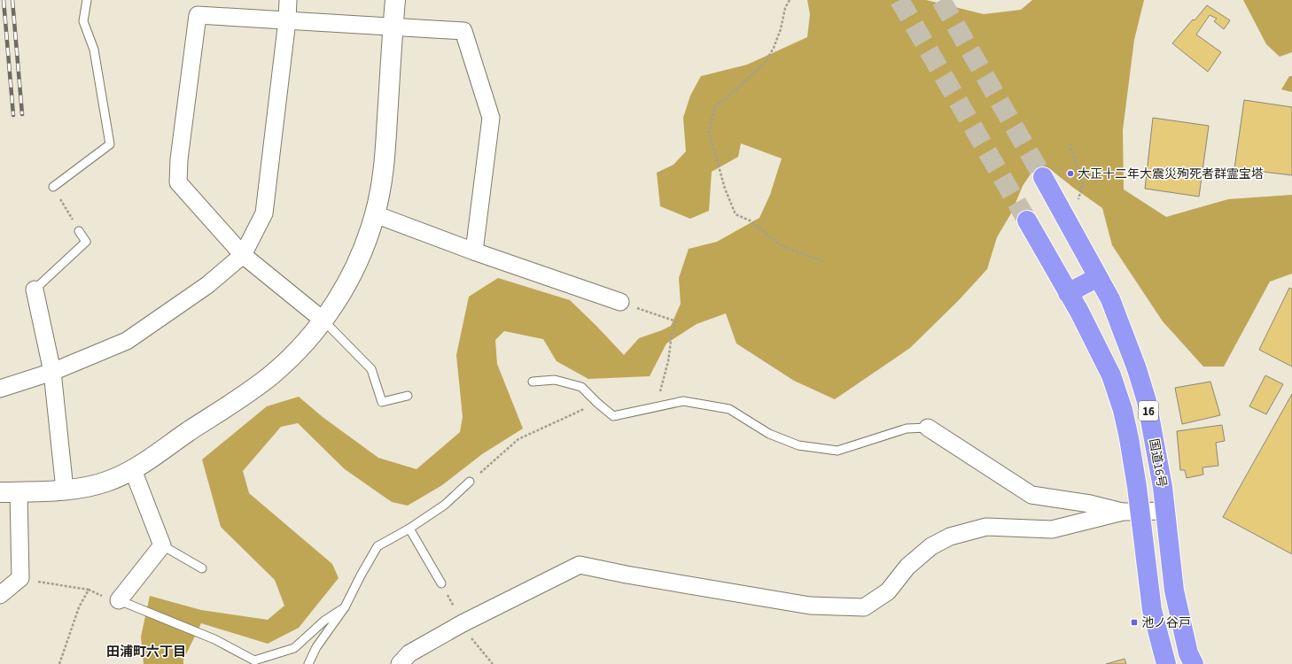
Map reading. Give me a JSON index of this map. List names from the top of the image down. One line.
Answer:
{"streets":{"highway":["16","国道16号"]},"districts":["田浦町六丁目"],"places":{"other":["大正十二年大震災殉死者群霊宝塔"],"transit":["池ノ谷戸"]}}
